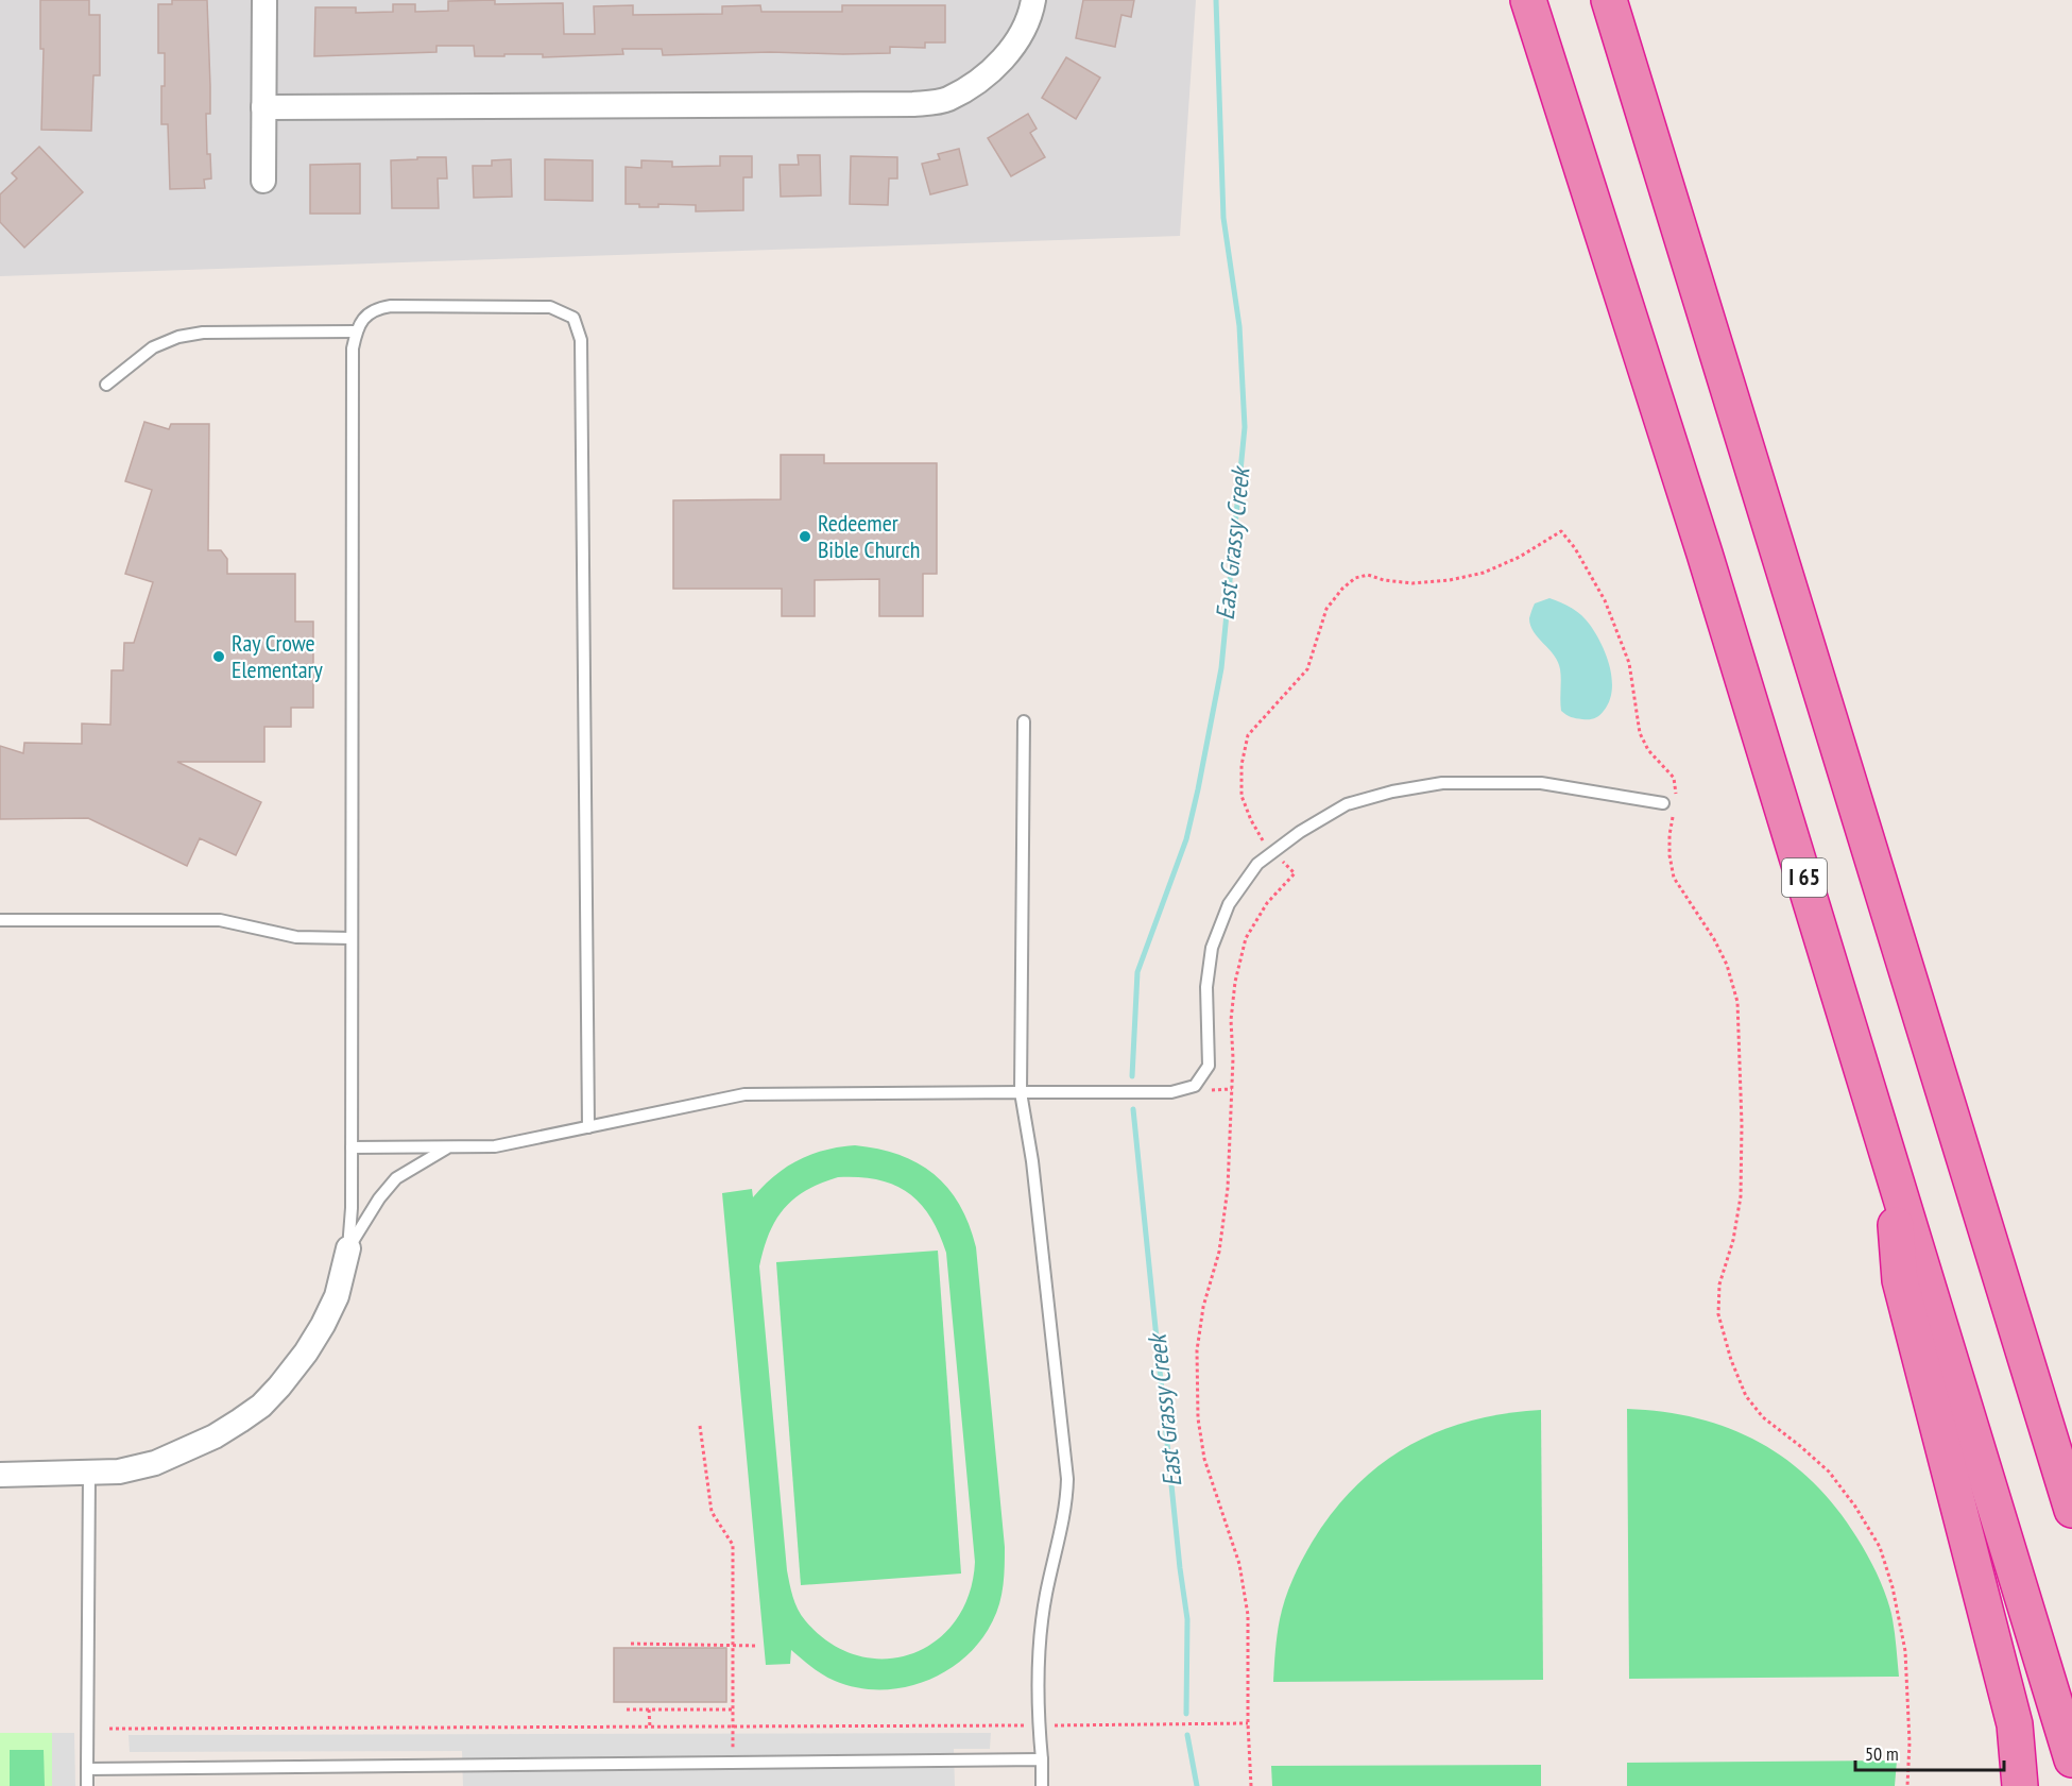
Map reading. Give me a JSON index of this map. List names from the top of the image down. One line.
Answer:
{"streets":{"highway":["I 65"]},"water":["East Grassy Creek"],"places":["Redeemer Bible Church","Ray Crowe Elementary"],"scale_bar":"50 m"}
